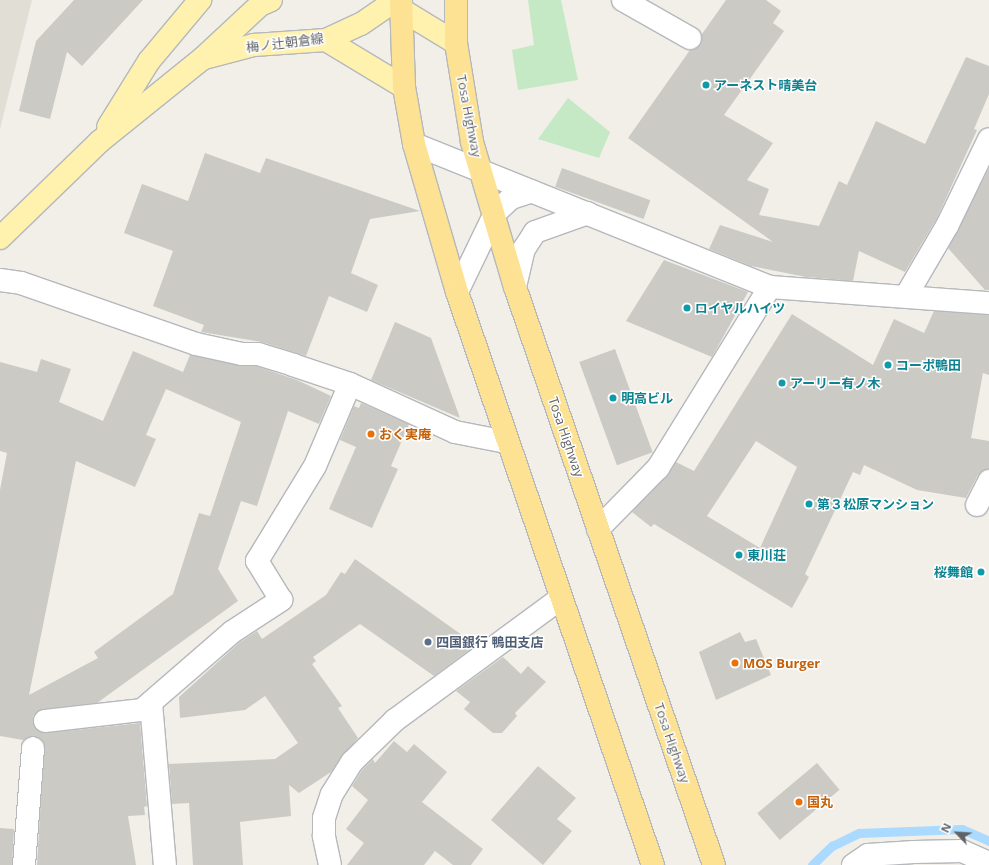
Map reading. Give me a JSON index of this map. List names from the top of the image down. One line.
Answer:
{"streets":{"highway":["Tosa Highway"],"main road":["梅ノ辻朝倉線"]},"places":["アーネスト晴美台","ロイヤルハイツ","コーポ鴨田","アーリー有ノ木","明高ビル","おく実庵","第３松原マンション","東川荘","桜舞館","四国銀行 鴨田支店","MOS Burger","国丸"],"north":"top left"}
